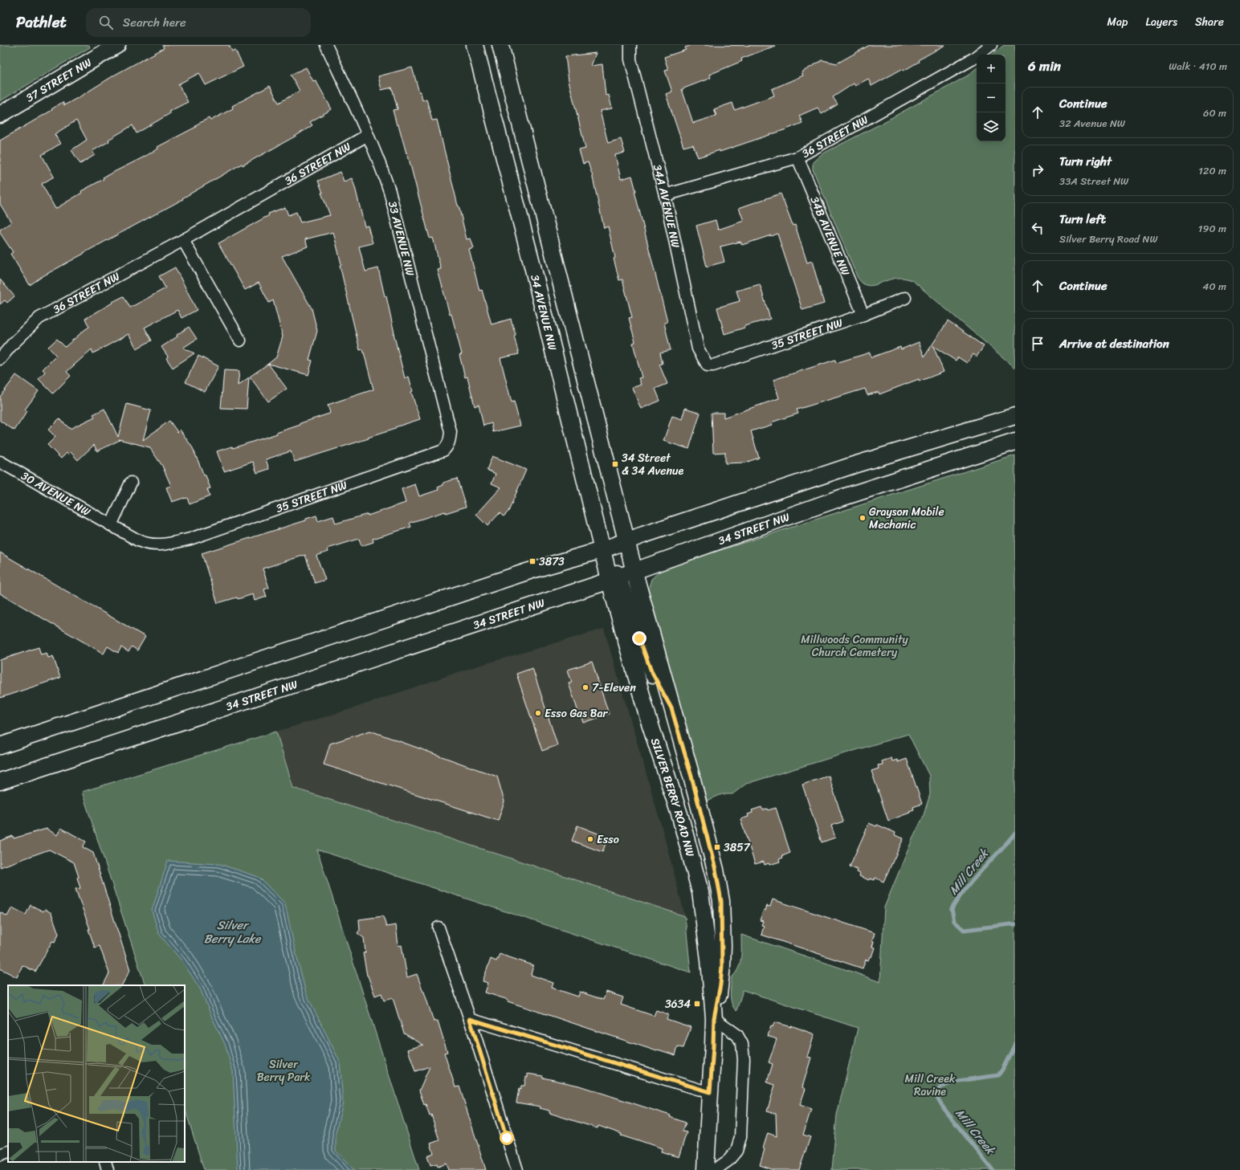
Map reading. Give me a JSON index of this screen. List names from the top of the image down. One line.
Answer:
{"streets":{"main road":["37 STREET NW","34 AVENUE NW","34 STREET NW","SILVER BERRY ROAD NW"],"street":["36 STREET NW","34A AVENUE NW","34B AVENUE NW","33 AVENUE NW","35 STREET NW","30 AVENUE NW"]},"crossings":[["36 STREET NW","34A AVENUE NW"],["36 STREET NW","34B AVENUE NW"],["36 STREET NW","33 AVENUE NW"],["34A AVENUE NW","35 STREET NW"],["34B AVENUE NW","35 STREET NW"],["33 AVENUE NW","35 STREET NW"],["34 AVENUE NW","34 STREET NW"],["34 AVENUE NW","SILVER BERRY ROAD NW"],["35 STREET NW","30 AVENUE NW"],["34 STREET NW","SILVER BERRY ROAD NW"]],"water":["Mill Creek","Silver Berry Lake"],"parks":["Millwoods Community Church Cemetery","Silver Berry Park","Mill Creek Ravine"],"places":{"transit":["34 Street & 34 Avenue","3873","3857","3634"],"other":["Grayson Mobile Mechanic","7-Eleven","Esso Gas Bar","Esso"]},"page":{"header":"Pathlet","search":"Search here","nav":["Map","Layers","Share"],"heading":["6 min","Walk · 410 m"],"map_buttons":["+","−"],"list":[["Continue","32 Avenue NW","60 m"],["Turn right","33A Street NW","120 m"],["Turn left","Silver Berry Road NW","190 m"],["Continue","40 m"],"Arrive at destination"]}}
